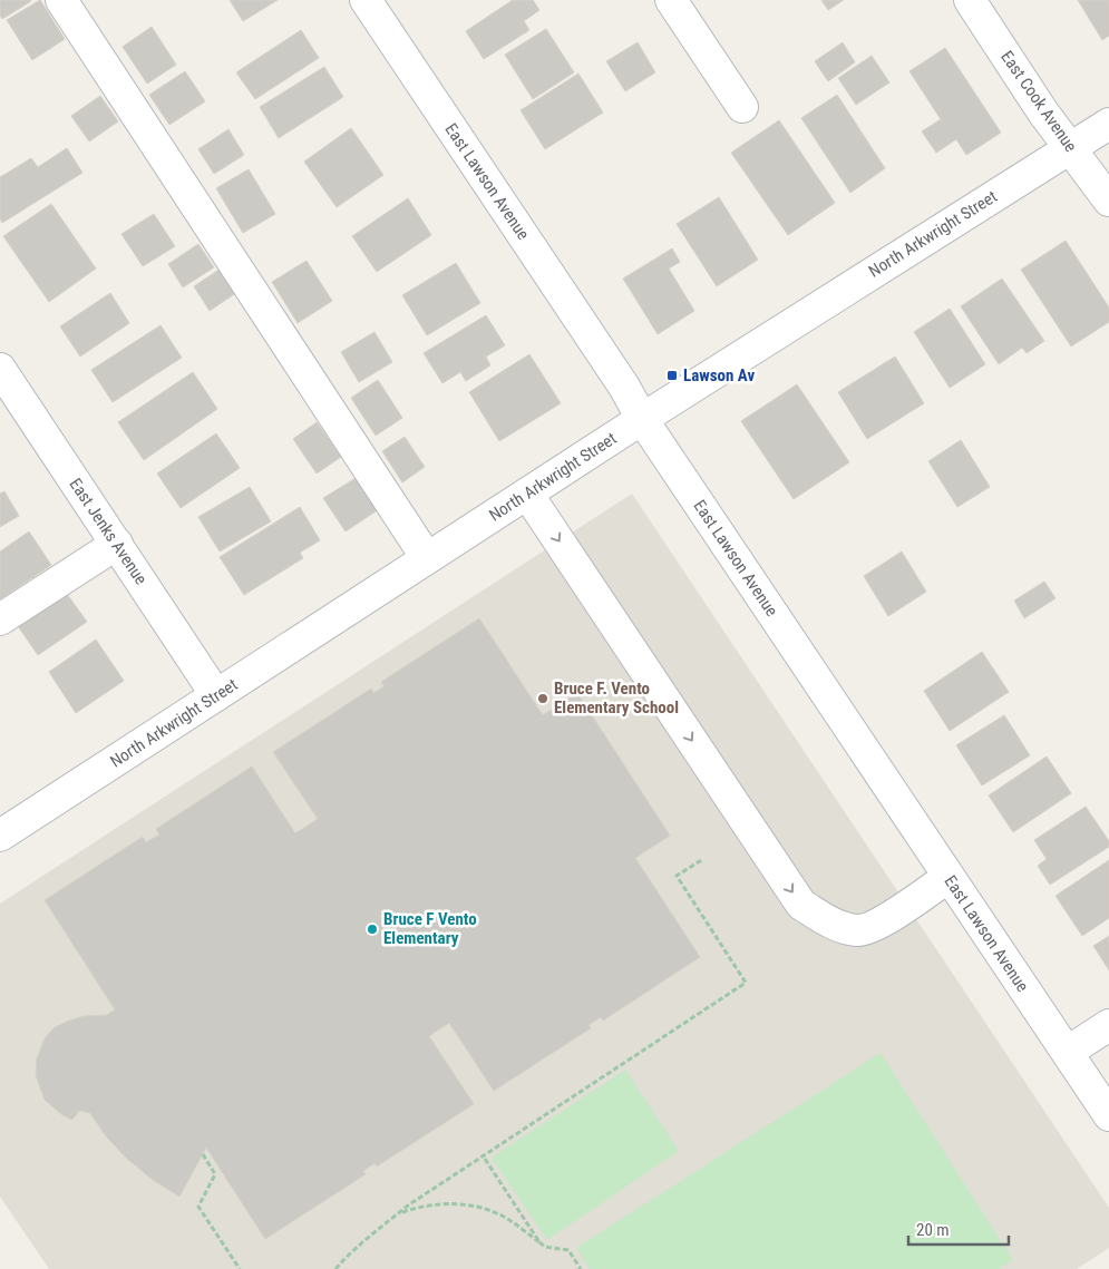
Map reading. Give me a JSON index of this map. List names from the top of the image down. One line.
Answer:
{"streets":{"street":["East Cook Avenue","East Lawson Avenue","North Arkwright Street","East Jenks Avenue"]},"crossings":[["East Cook Avenue","North Arkwright Street"],["East Lawson Avenue","North Arkwright Street"],["North Arkwright Street","East Jenks Avenue"]],"places":{"transit":["Lawson Av"],"other":["Bruce F. Vento Elementary School","Bruce F Vento Elementary"]},"scale_bar":"20 m"}
